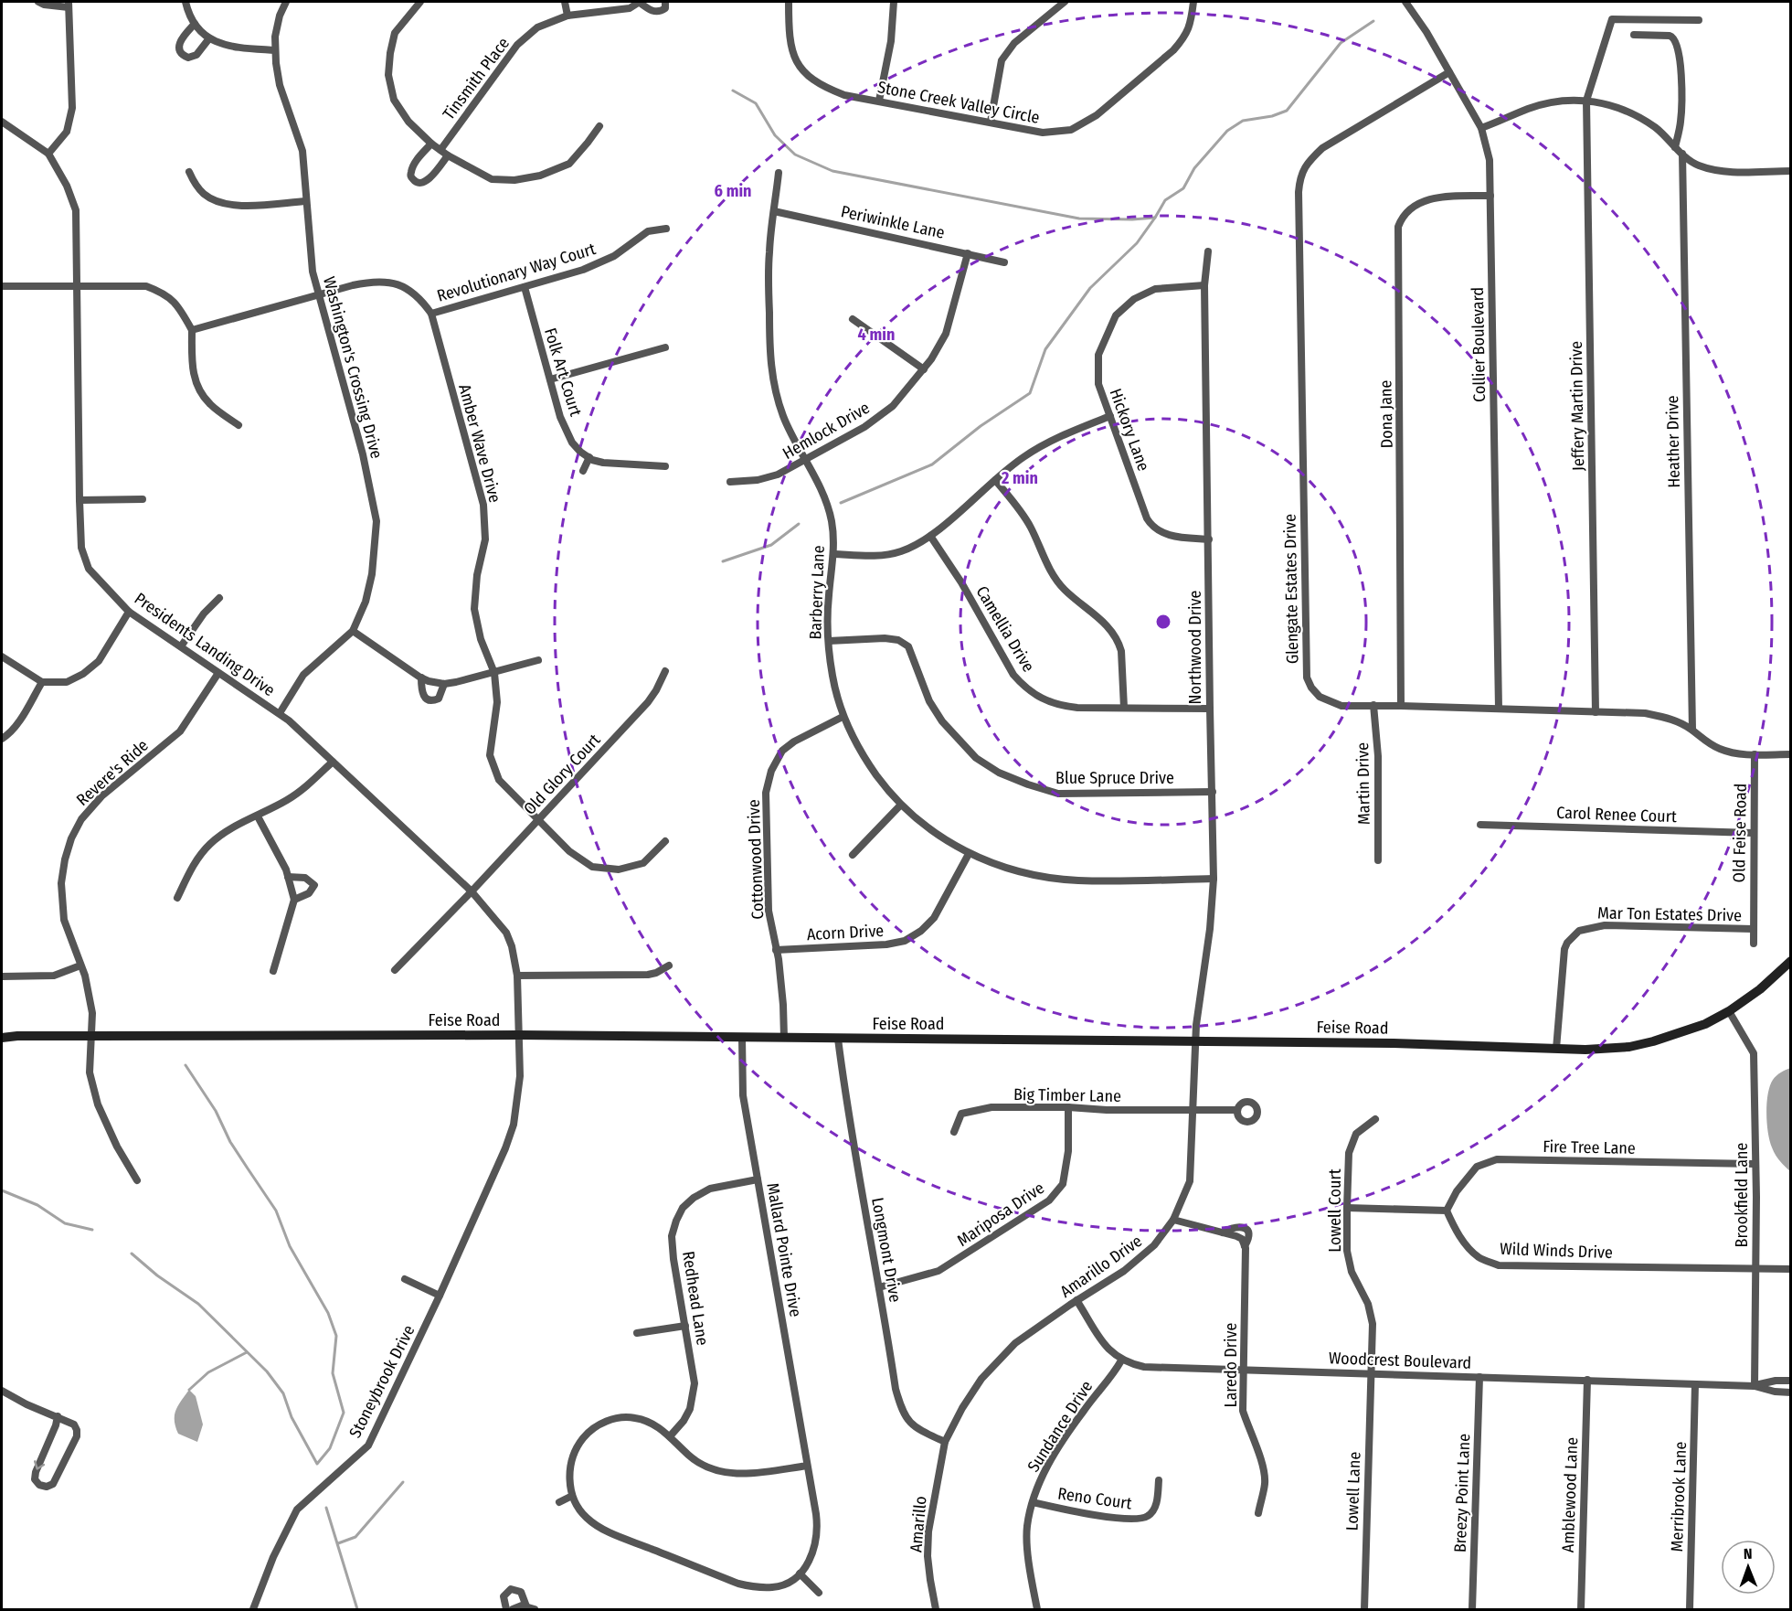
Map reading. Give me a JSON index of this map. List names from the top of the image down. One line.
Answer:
{"streets":{"main road":["Feise Road"],"street":["Tinsmith Place","Stone Creek Valley Circle","Periwinkle Lane","Revolutionary Way Court","Collier Boulevard","Washington's Crossing Drive","Folk Art Court","Jeffery Martin Drive","Dona Jane","Hickory Lane","Hemlock Drive","Heather Drive","Amber Wave Drive","Glengate Estates Drive","Barberry Lane","Camellia Drive","Presidents Landing Drive","Northwood Drive","Revere's Ride","Old Glory Court","Blue Spruce Drive","Martin Drive","Carol Renee Court","Old Feise Road","Cottonwood Drive","Mar Ton Estates Drive","Acorn Drive","Big Timber Lane","Fire Tree Lane","Brookfield Lane","Lowell Court","Mariposa Drive","Mallard Pointe Drive","Longmont Drive","Wild Winds Drive","Amarillo Drive","Redhead Lane","Woodcrest Boulevard","Laredo Drive","Stoneybrook Drive","Sundance Drive","Lowell Lane","Breezy Point Lane","Amblewood Lane","Merribrook Lane","Reno Court","Amarillo"]},"crossings":[["Periwinkle Lane","Hemlock Drive"],["Periwinkle Lane","Barberry Lane"],["Revolutionary Way Court","Folk Art Court"],["Revolutionary Way Court","Amber Wave Drive"],["Collier Boulevard","Dona Jane"],["Collier Boulevard","Glengate Estates Drive"],["Washington's Crossing Drive","Amber Wave Drive"],["Washington's Crossing Drive","Presidents Landing Drive"],["Jeffery Martin Drive","Glengate Estates Drive"],["Dona Jane","Glengate Estates Drive"],["Hickory Lane","Northwood Drive"],["Hemlock Drive","Barberry Lane"],["Heather Drive","Glengate Estates Drive"],["Amber Wave Drive","Old Glory Court"],["Glengate Estates Drive","Martin Drive"],["Glengate Estates Drive","Old Feise Road"],["Barberry Lane","Northwood Drive"],["Barberry Lane","Blue Spruce Drive"],["Barberry Lane","Cottonwood Drive"],["Barberry Lane","Acorn Drive"],["Camellia Drive","Northwood Drive"],["Presidents Landing Drive","Revere's Ride"],["Presidents Landing Drive","Old Glory Court"],["Presidents Landing Drive","Feise Road"],["Presidents Landing Drive","Stoneybrook Drive"],["Northwood Drive","Blue Spruce Drive"],["Northwood Drive","Feise Road"],["Northwood Drive","Amarillo Drive"],["Revere's Ride","Feise Road"],["Carol Renee Court","Old Feise Road"],["Old Feise Road","Mar Ton Estates Drive"],["Cottonwood Drive","Acorn Drive"],["Cottonwood Drive","Feise Road"],["Mar Ton Estates Drive","Feise Road"],["Feise Road","Brookfield Lane"],["Feise Road","Mallard Pointe Drive"],["Feise Road","Longmont Drive"],["Feise Road","Amarillo Drive"],["Feise Road","Stoneybrook Drive"],["Big Timber Lane","Mariposa Drive"],["Big Timber Lane","Amarillo Drive"],["Fire Tree Lane","Brookfield Lane"],["Fire Tree Lane","Wild Winds Drive"],["Brookfield Lane","Wild Winds Drive"],["Brookfield Lane","Woodcrest Boulevard"],["Lowell Court","Woodcrest Boulevard"],["Lowell Court","Lowell Lane"],["Mariposa Drive","Longmont Drive"],["Mallard Pointe Drive","Redhead Lane"],["Longmont Drive","Amarillo Drive"],["Longmont Drive","Amarillo"],["Amarillo Drive","Laredo Drive"],["Amarillo Drive","Amarillo"],["Woodcrest Boulevard","Laredo Drive"],["Woodcrest Boulevard","Sundance Drive"],["Woodcrest Boulevard","Lowell Lane"],["Woodcrest Boulevard","Breezy Point Lane"],["Woodcrest Boulevard","Amblewood Lane"],["Woodcrest Boulevard","Merribrook Lane"],["Sundance Drive","Reno Court"]],"north":"top","rings":["6 min","4 min","2 min"]}
